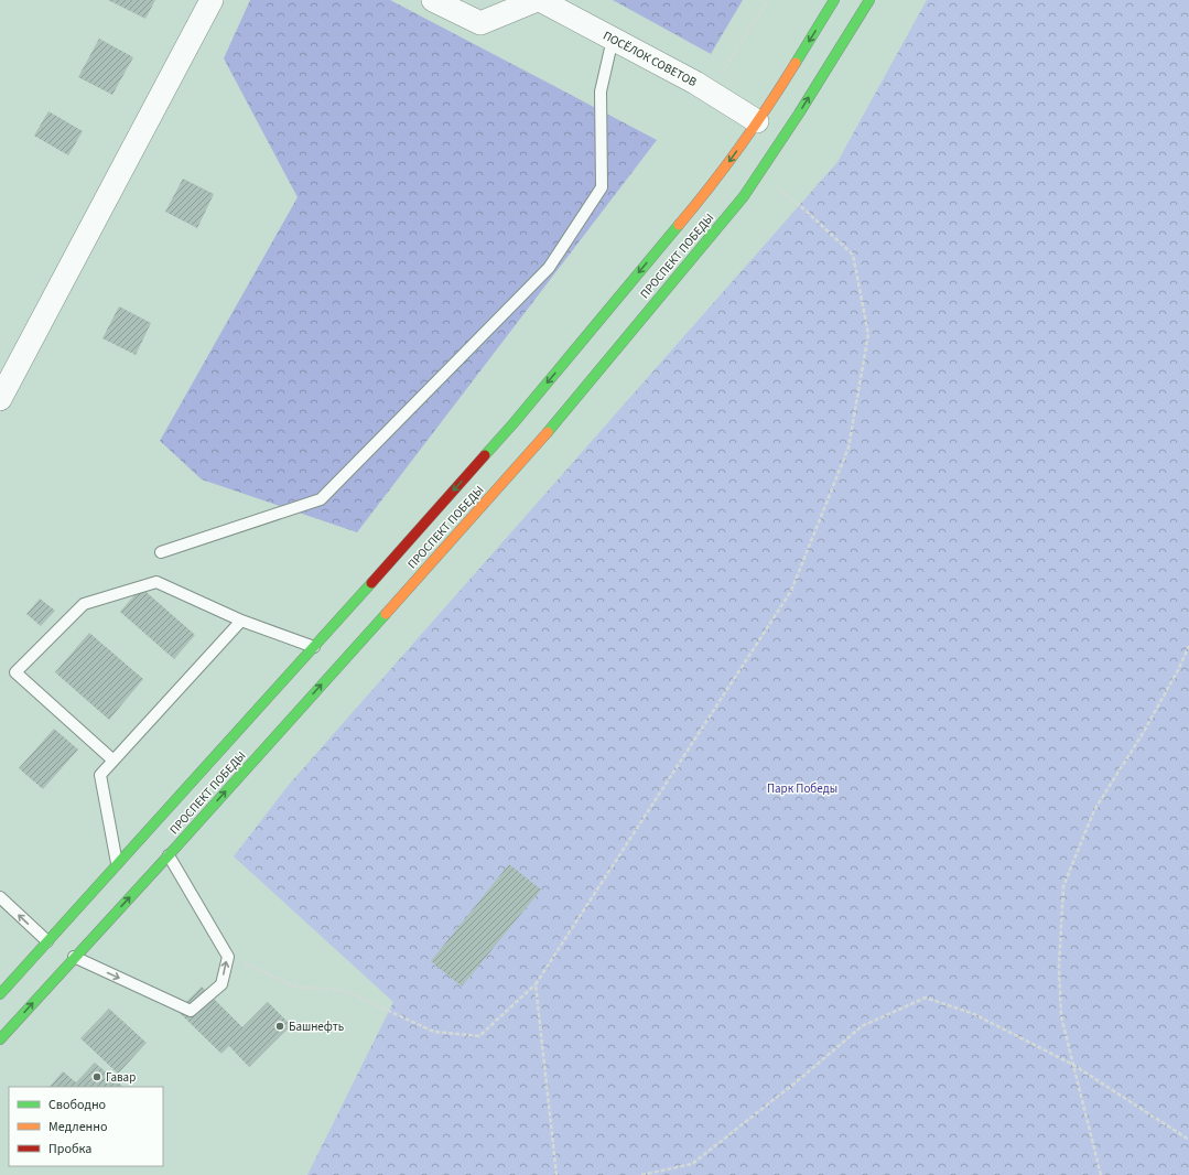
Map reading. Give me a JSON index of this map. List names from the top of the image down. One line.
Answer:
{"streets":{"main road":["ПРОСПЕКТ ПОБЕДЫ"],"street":["ПОСЁЛОК СОВЕТОВ"]},"crossings":[["ПОСЁЛОК СОВЕТОВ","ПРОСПЕКТ ПОБЕДЫ"]],"parks":["Парк Победы"],"places":["Башнефть","Гавар"],"legend":["Свободно","Медленно","Пробка"]}
